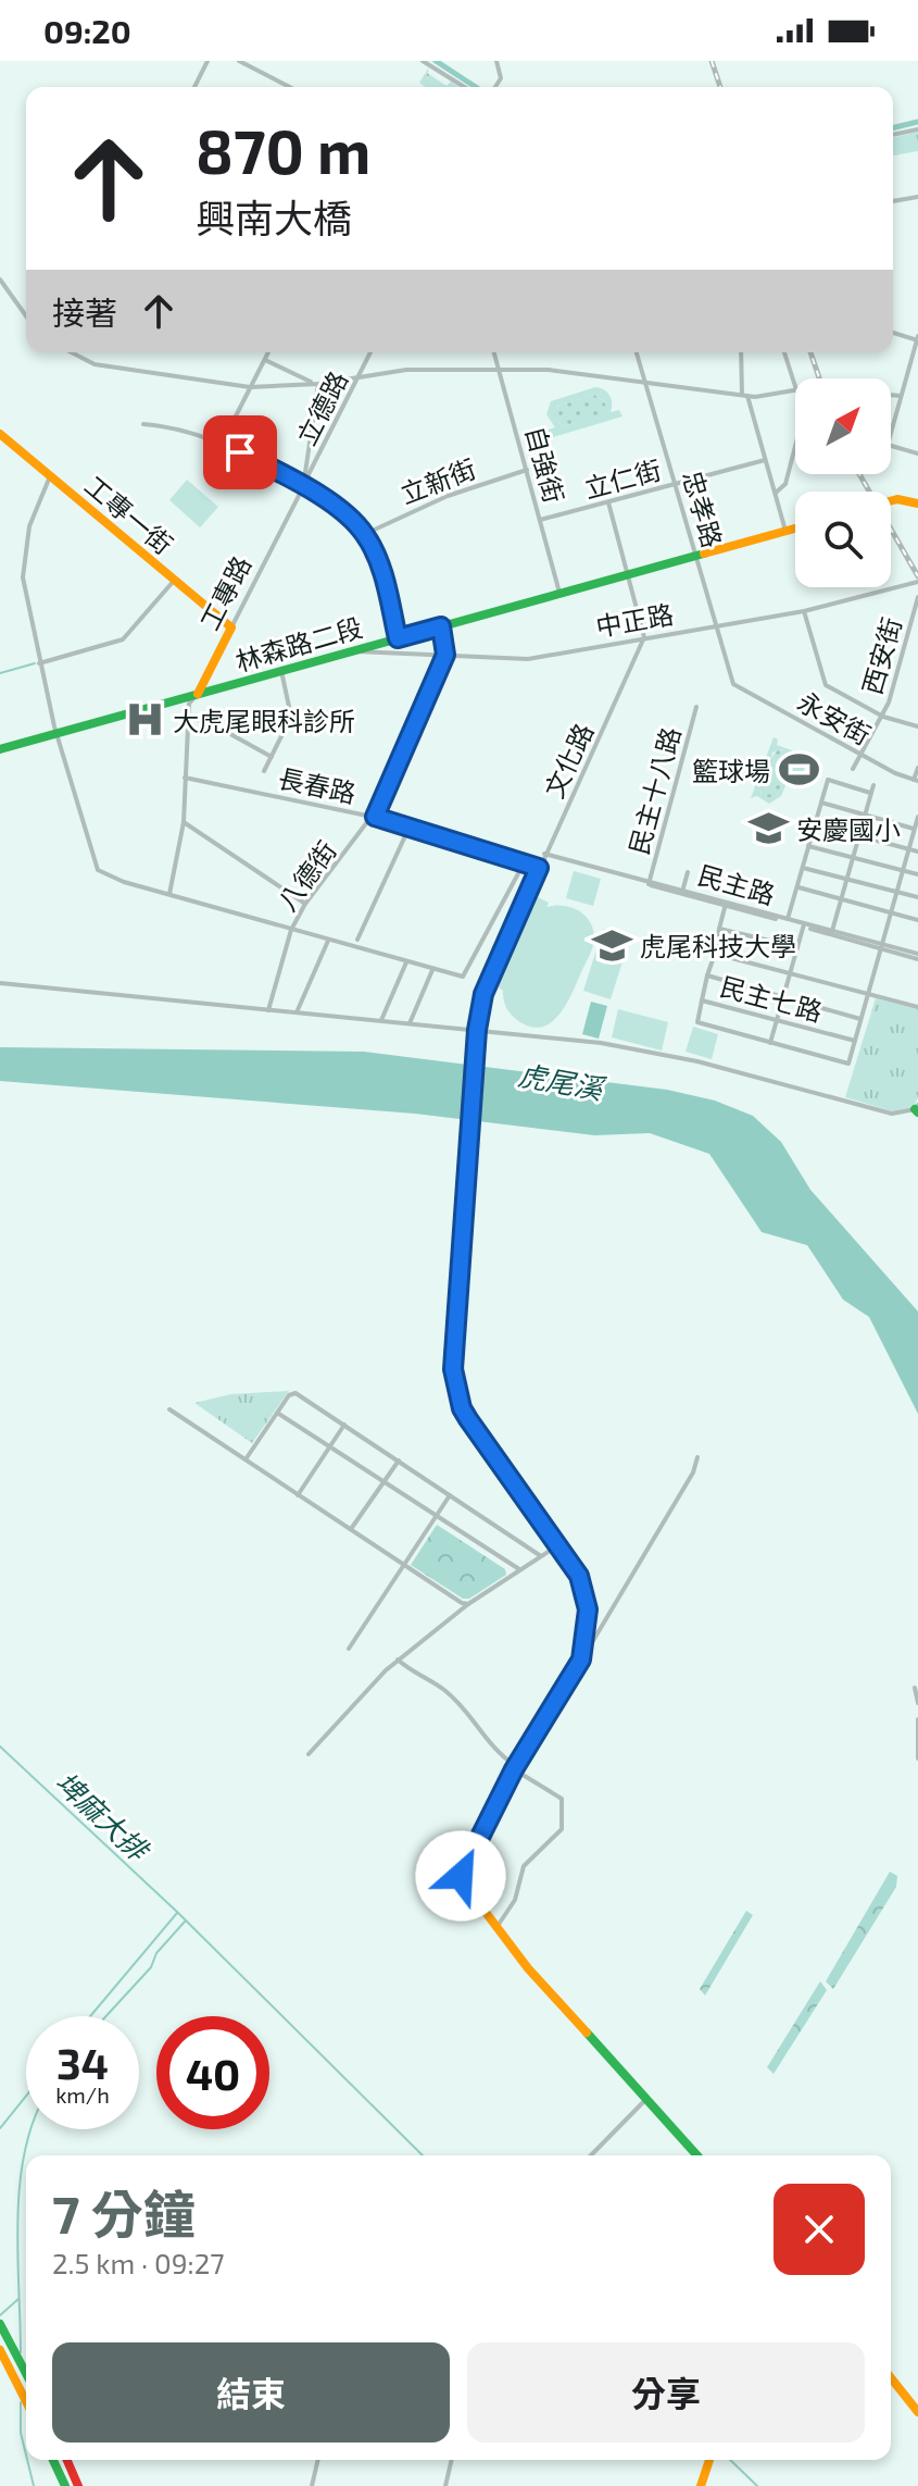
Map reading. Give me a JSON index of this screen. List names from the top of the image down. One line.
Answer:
{"streets":{"main road":["工專一街","工專路","林森路二段"],"street":["立德路","自強街","立仁街","立新街","忠孝路","中正路","西安街","永安街","文化路","長春路","民主十八路","八德街","民主路","民主七路"]},"crossings":[["立德路","工專路"],["自強街","立仁街"],["自強街","立新街"],["自強街","林森路二段"],["立仁街","忠孝路"],["忠孝路","中正路"],["忠孝路","林森路二段"],["忠孝路","永安街"],["工專一街","工專路"],["工專路","林森路二段"],["工專路","長春路"],["中正路","林森路二段"],["中正路","文化路"],["中正路","八德街"],["西安街","永安街"],["文化路","長春路"],["文化路","民主路"],["長春路","八德街"],["民主十八路","民主路"],["民主路","民主七路"]],"water":["虎尾溪","埤麻大排"],"places":{"hospital":["大虎尾眼科診所"],"sports":["籃球場"],"school or university":["安慶國小","虎尾科技大學"]},"north":"top right","page":{"status":"09:20","turn":["870 m","興南大橋"],"then":"接著","speed":"34 km/h","limit":"40","heading":["7 分鐘","2.5 km · 09:27"],"buttons":["結束","分享"]}}
